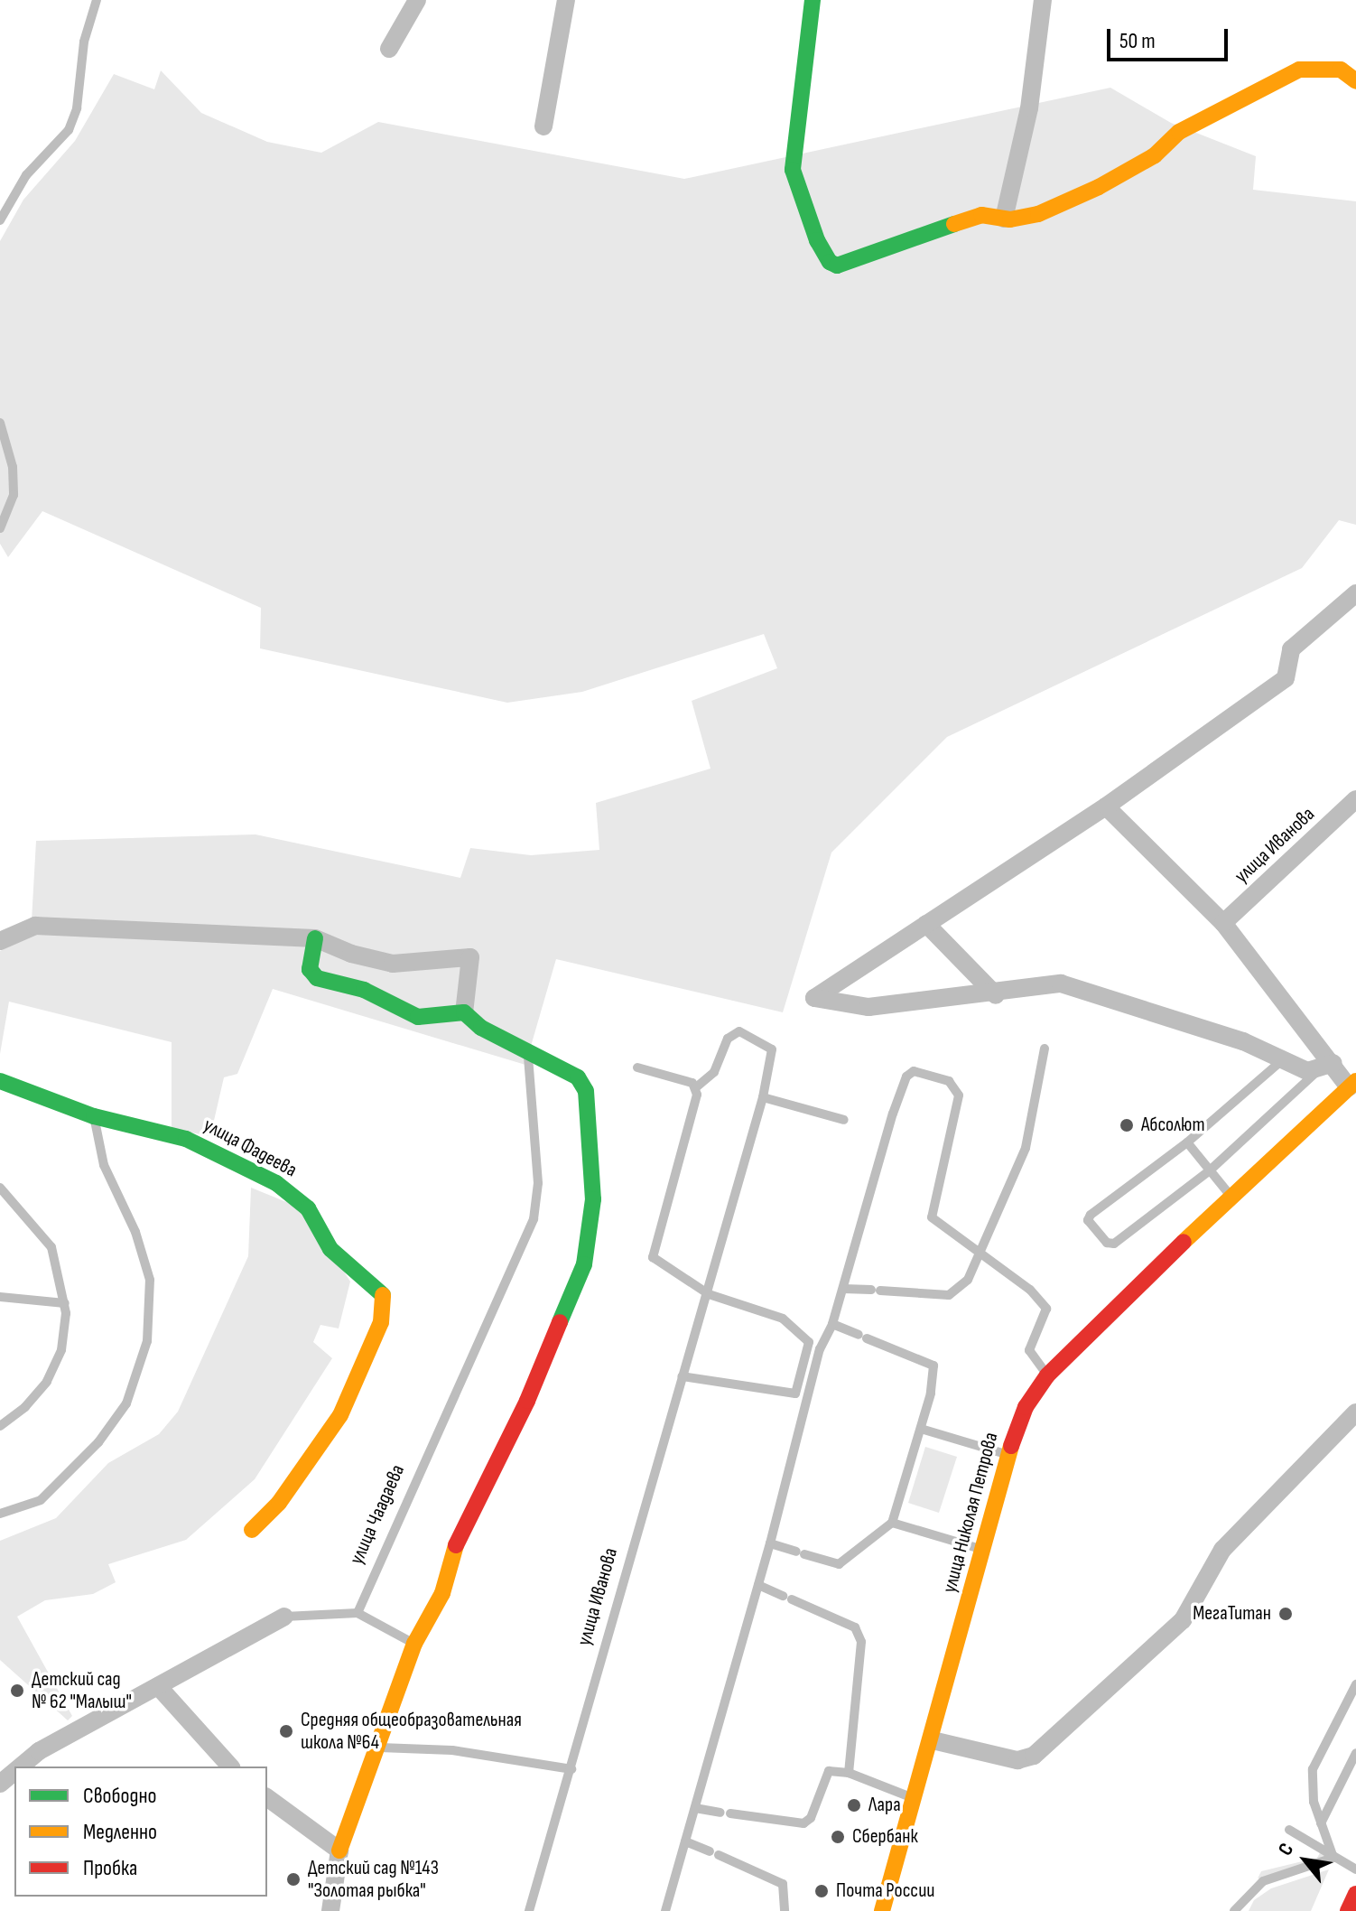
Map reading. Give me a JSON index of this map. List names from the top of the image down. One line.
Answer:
{"streets":{"street":["улица Иванова","улица Фадеева","улица Николая Петрова"],"lane":["улица Чаадаева"]},"places":["Абсолют","МегаТитан","Детский сад № 62 \"Малыш\"","Средняя общеобразовательная школа №64","Лара","Сбербанк","Детский сад №143 \"Золотая рыбка\"","Почта России"],"legend":["Свободно","Медленно","Пробка"],"scale_bar":"50 m","north":"top left"}
